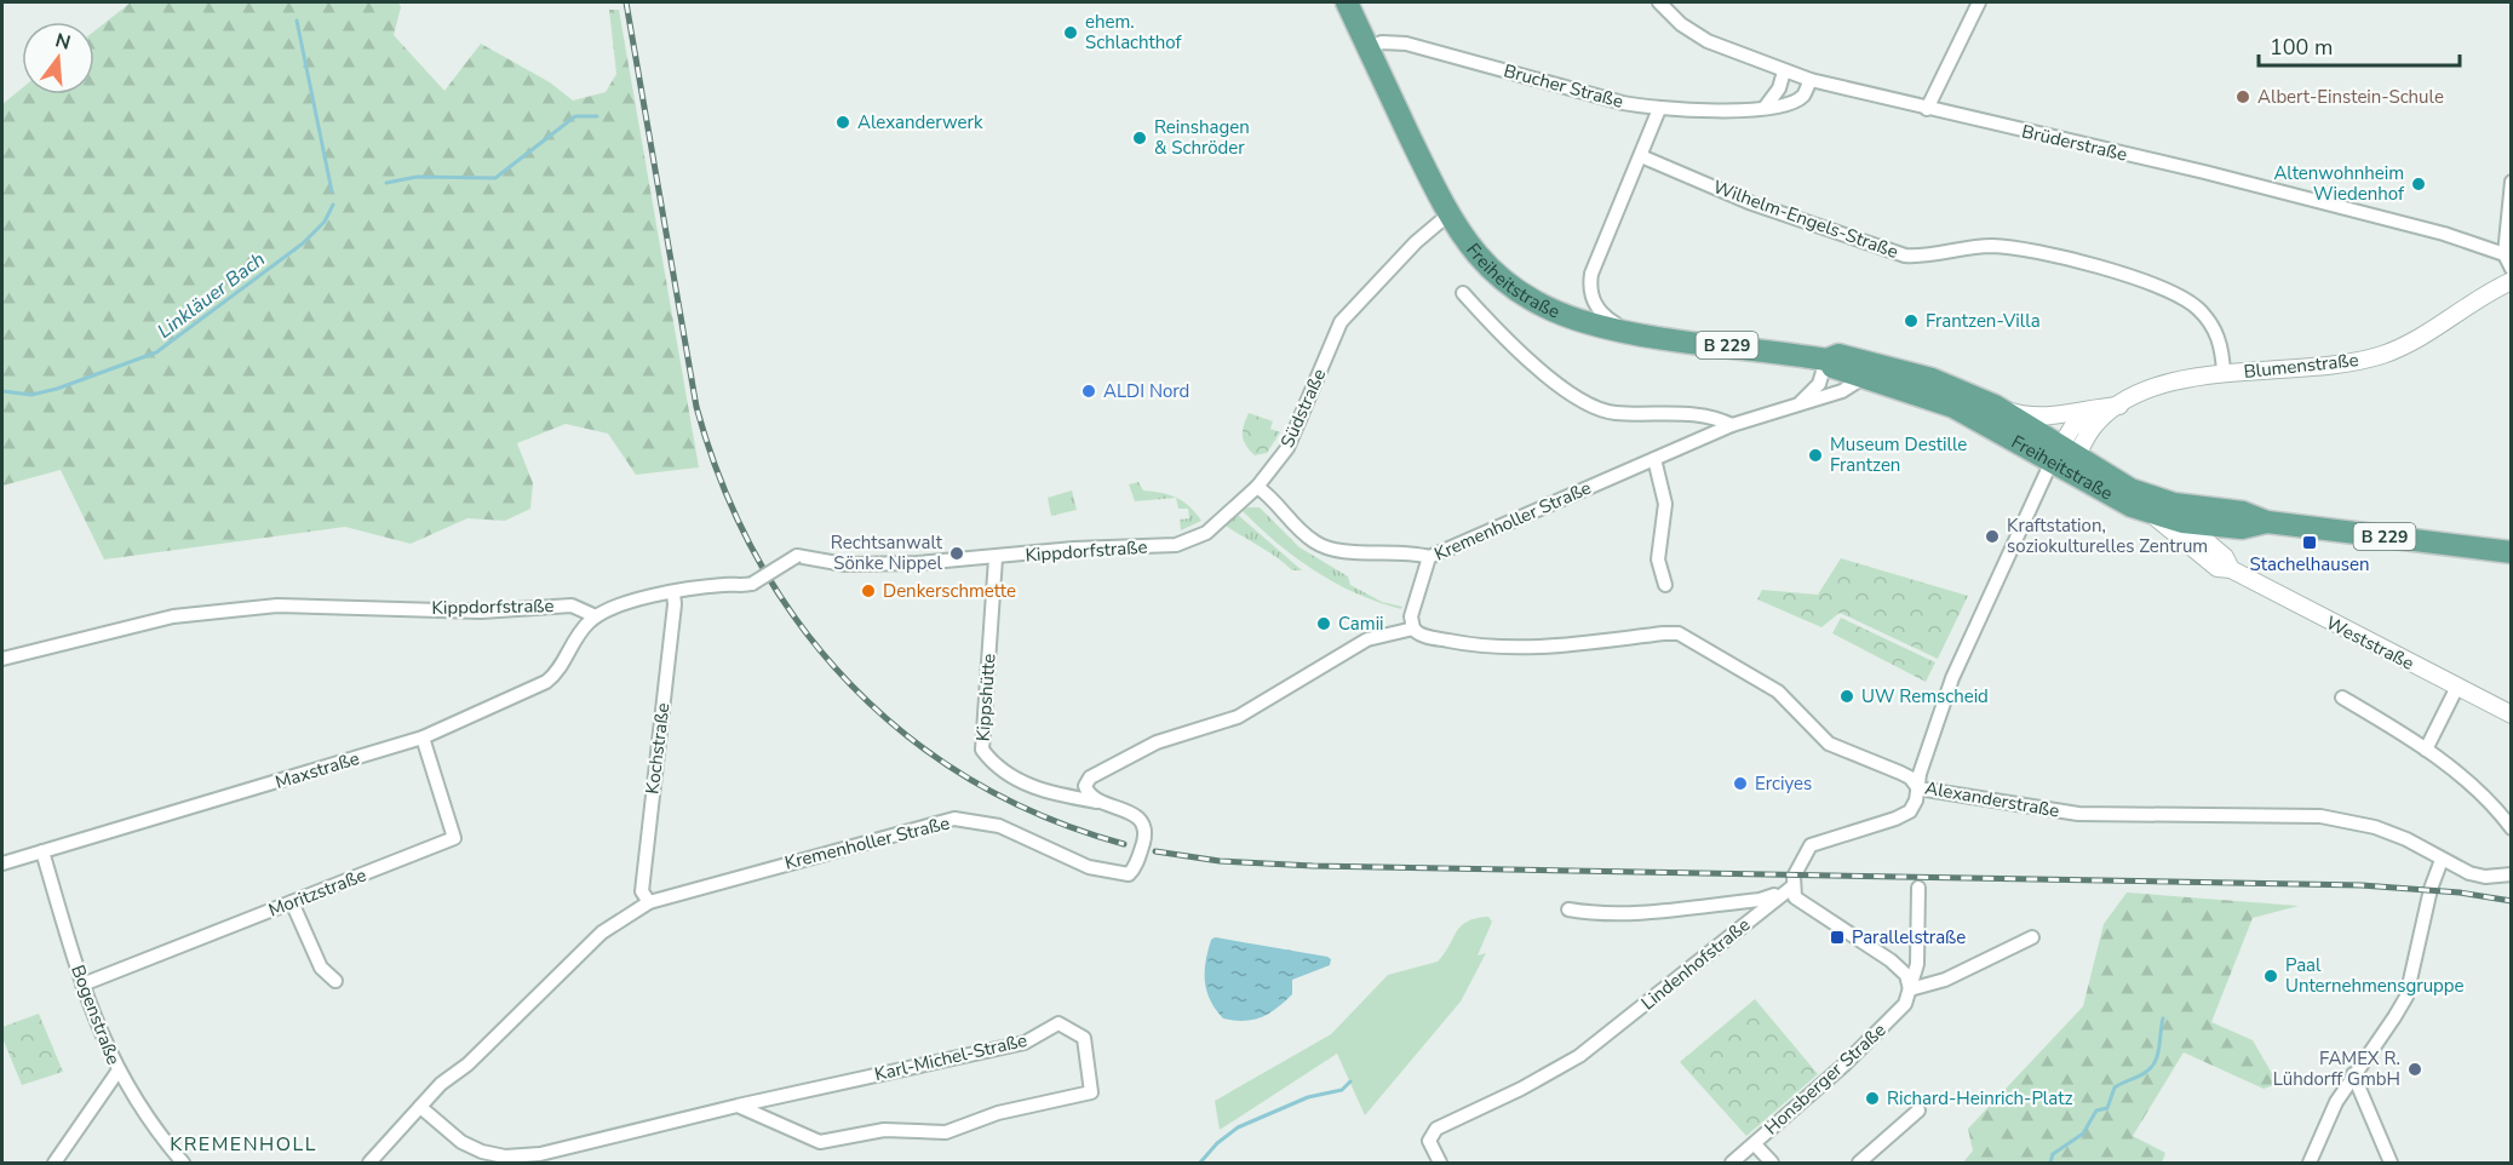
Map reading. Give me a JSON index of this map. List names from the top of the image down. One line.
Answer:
{"streets":{"main road":["Freiheitstraße","B 229"],"street":["Brucher Straße","Brüderstraße","Wilhelm-Engels-Straße","Blumenstraße","Südstraße","Kremenholler Straße","Kippdorfstraße","Weststraße","Kippshütte","Kochstraße","Maxstraße","Alexanderstraße","Moritzstraße","Lindenhofstraße","Bogenstraße","Karl-Michel-Straße","Honsberger Straße"]},"crossings":[["Brucher Straße","Brüderstraße"],["Brucher Straße","Freiheitstraße"],["Wilhelm-Engels-Straße","Blumenstraße"],["Freiheitstraße","Blumenstraße"],["Freiheitstraße","Südstraße"],["Freiheitstraße","Kremenholler Straße"],["Freiheitstraße","Weststraße"],["Südstraße","Kippdorfstraße"],["Kremenholler Straße","Kippshütte"],["Kremenholler Straße","Kochstraße"],["Kremenholler Straße","Alexanderstraße"],["Kremenholler Straße","Karl-Michel-Straße"],["Kippdorfstraße","Kippshütte"],["Kippdorfstraße","Kochstraße"],["Kippdorfstraße","Maxstraße"],["Maxstraße","Moritzstraße"],["Maxstraße","Bogenstraße"],["Moritzstraße","Bogenstraße"]],"districts":["KREMENHOLL"],"water":["Linkläuer Bach"],"places":{"other":["ehem. Schlachthof","Albert-Einstein-Schule","Alexanderwerk","Reinshagen & Schröder","Altenwohnheim Wiedenhof","Frantzen-Villa","ALDI Nord","Museum Destille Frantzen","Kraftstation, soziokulturelles Zentrum","Rechtsanwalt Sönke Nippel","Denkerschmette","Camii","UW Remscheid","Erciyes","Paal Unternehmensgruppe","FAMEX R. Lühdorff GmbH","Richard-Heinrich-Platz"],"transit":["Stachelhausen","Parallelstraße"]},"scale_bar":"100 m","north":"top"}
